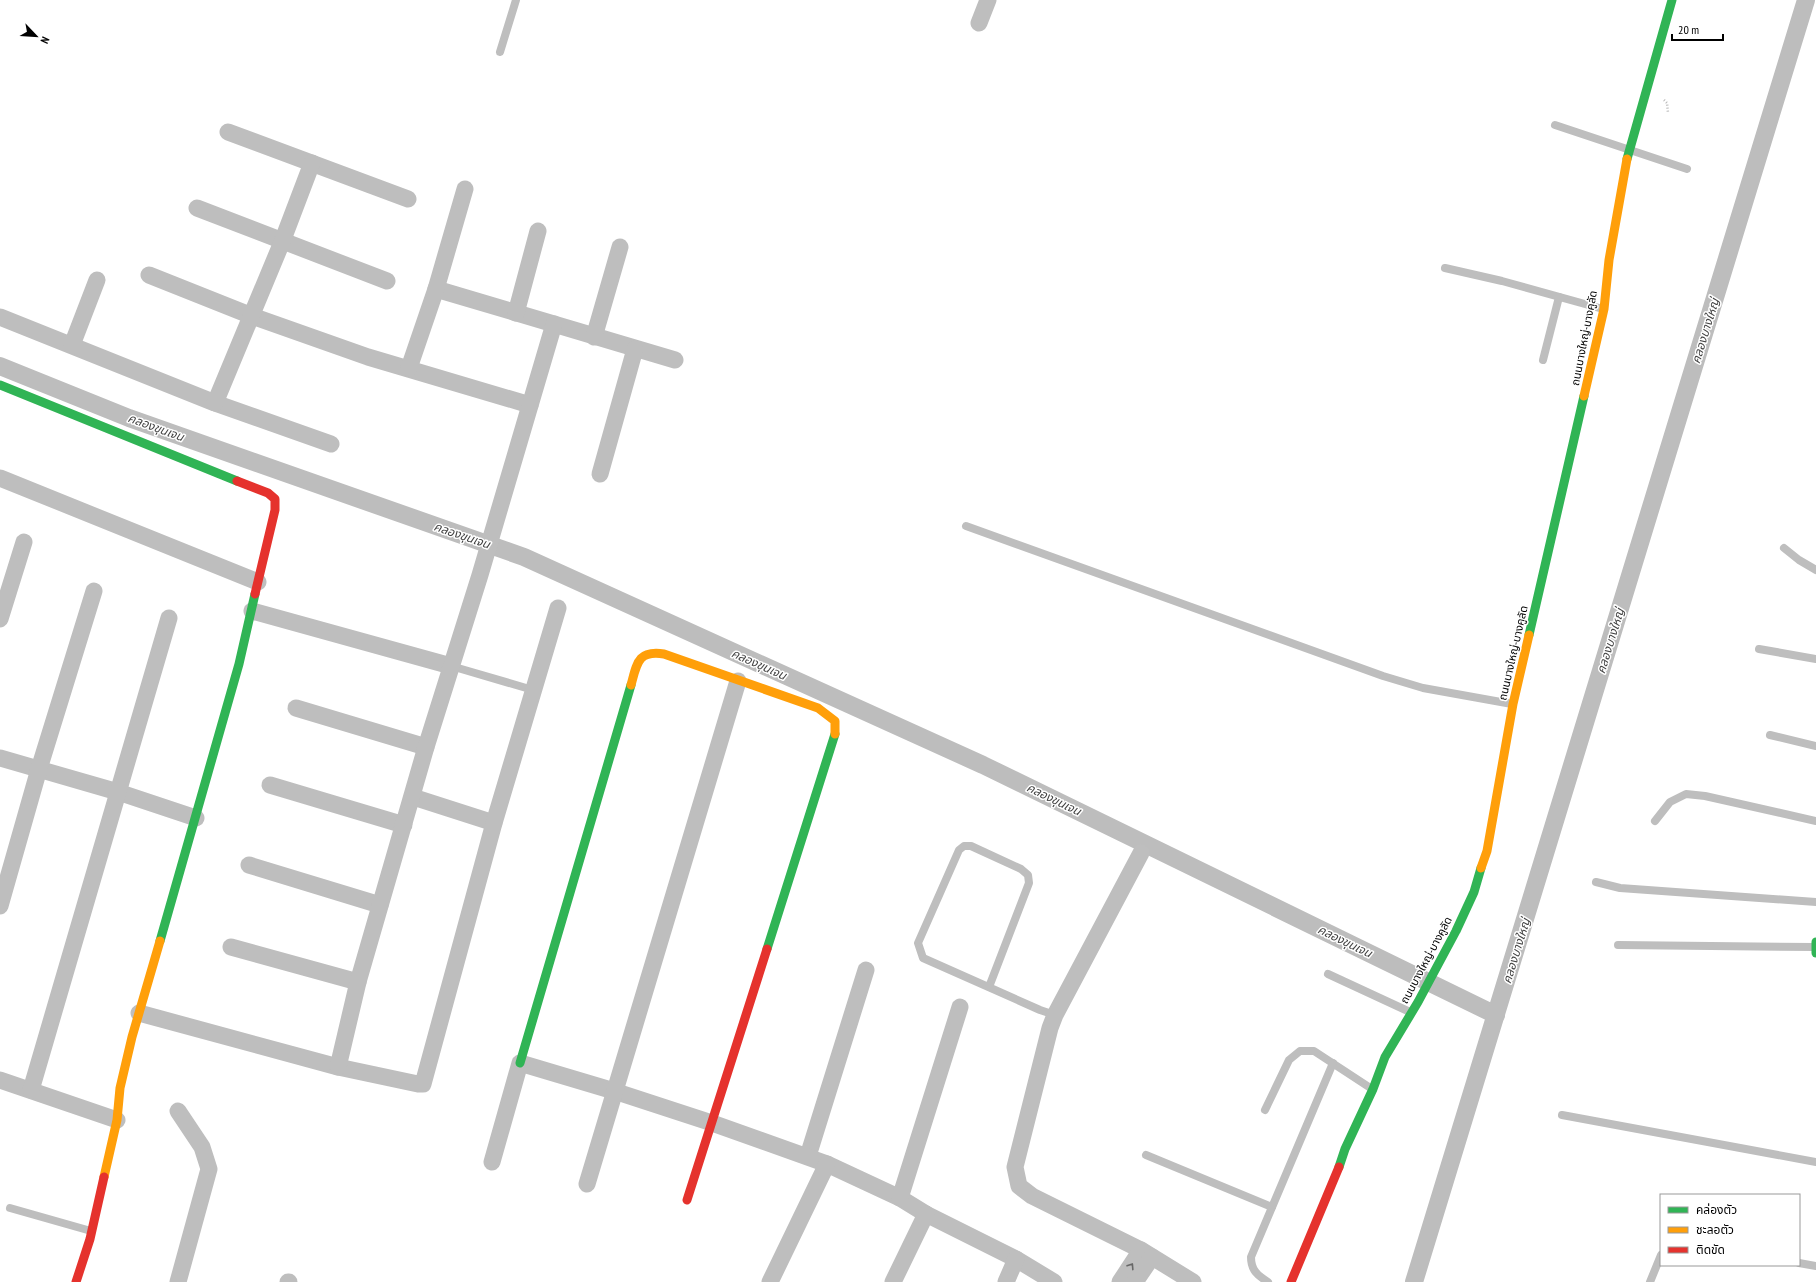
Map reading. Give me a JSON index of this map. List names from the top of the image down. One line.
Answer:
{"streets":{"street":["ถนนบางใหญ่-บางคูลัด"]},"water":["คลองบางใหญ่","คลองขุนเจน"],"legend":["คล่องตัว","ชะลอตัว","ติดขัด"],"scale_bar":"20 m","north":"bottom right"}
